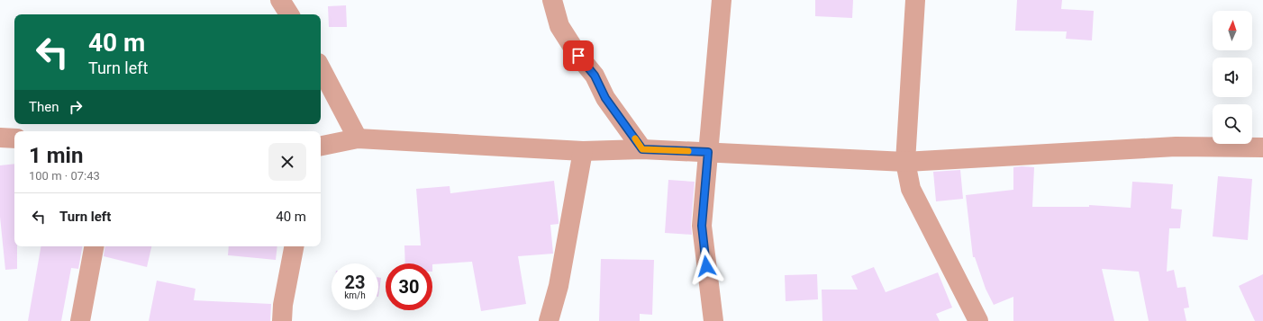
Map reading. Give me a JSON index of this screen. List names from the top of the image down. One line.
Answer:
{"north":"top","page":{"turn":["40 m","Turn left"],"then":"Then","heading":["1 min","100 m · 07:43"],"list":[{"name":"Turn left","value":"40 m"}],"speed":"23 km/h","limit":"30"}}
